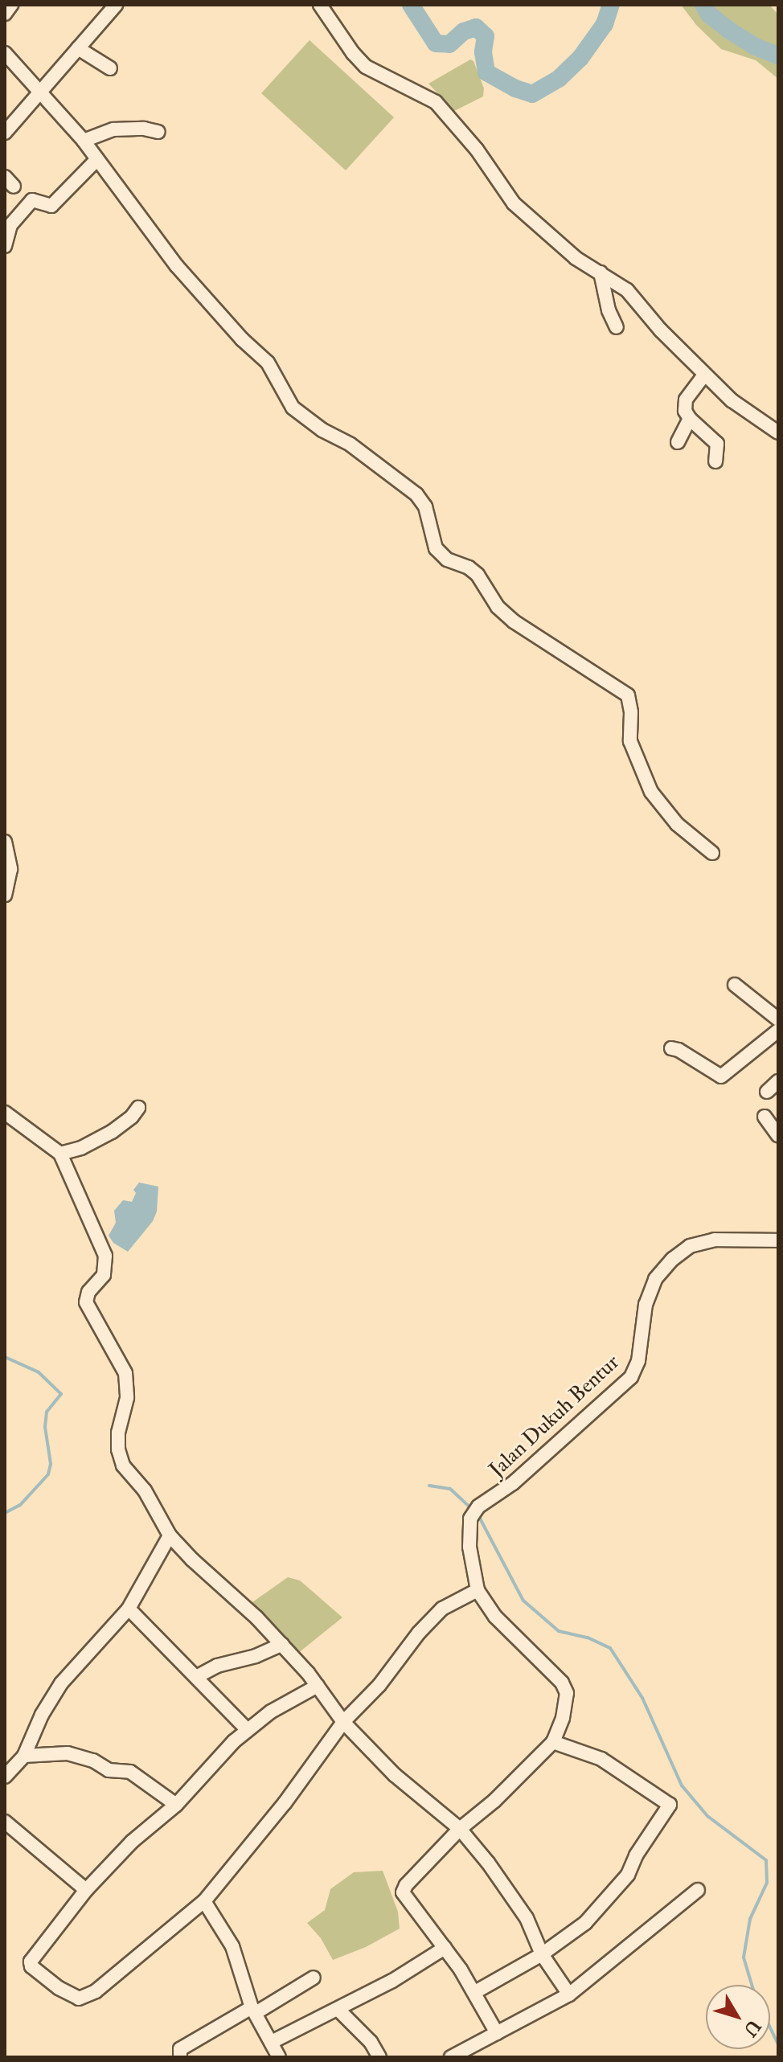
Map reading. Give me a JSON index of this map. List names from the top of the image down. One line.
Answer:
{"streets":{"street":["Jalan Dukuh Bentur"]},"north":"bottom right"}
